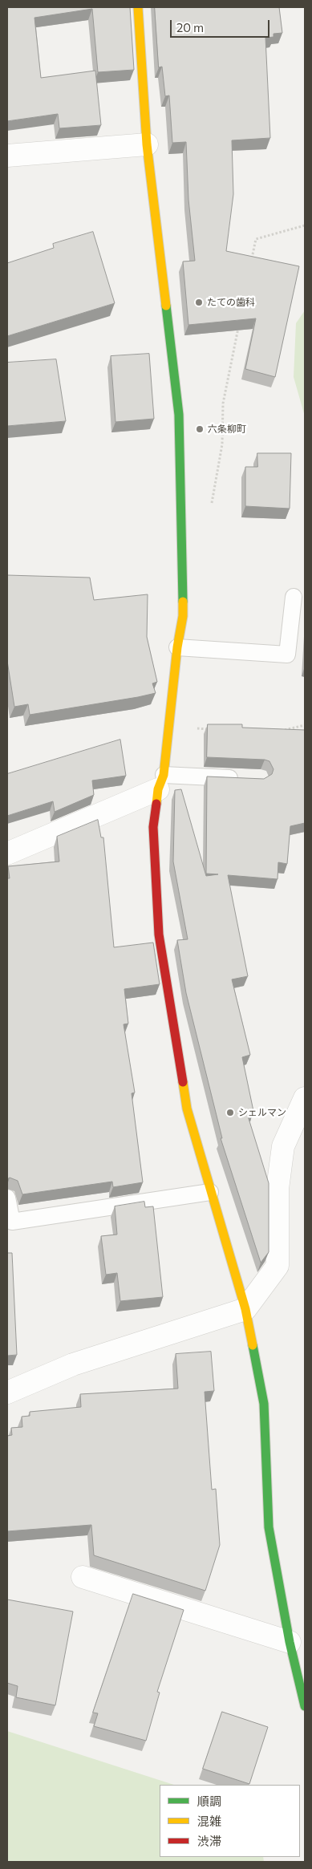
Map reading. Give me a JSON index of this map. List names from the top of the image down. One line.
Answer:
{"places":["たての歯科","六条柳町","シェルマン"],"legend":["順調","混雑","渋滞"],"scale_bar":"20 m"}
